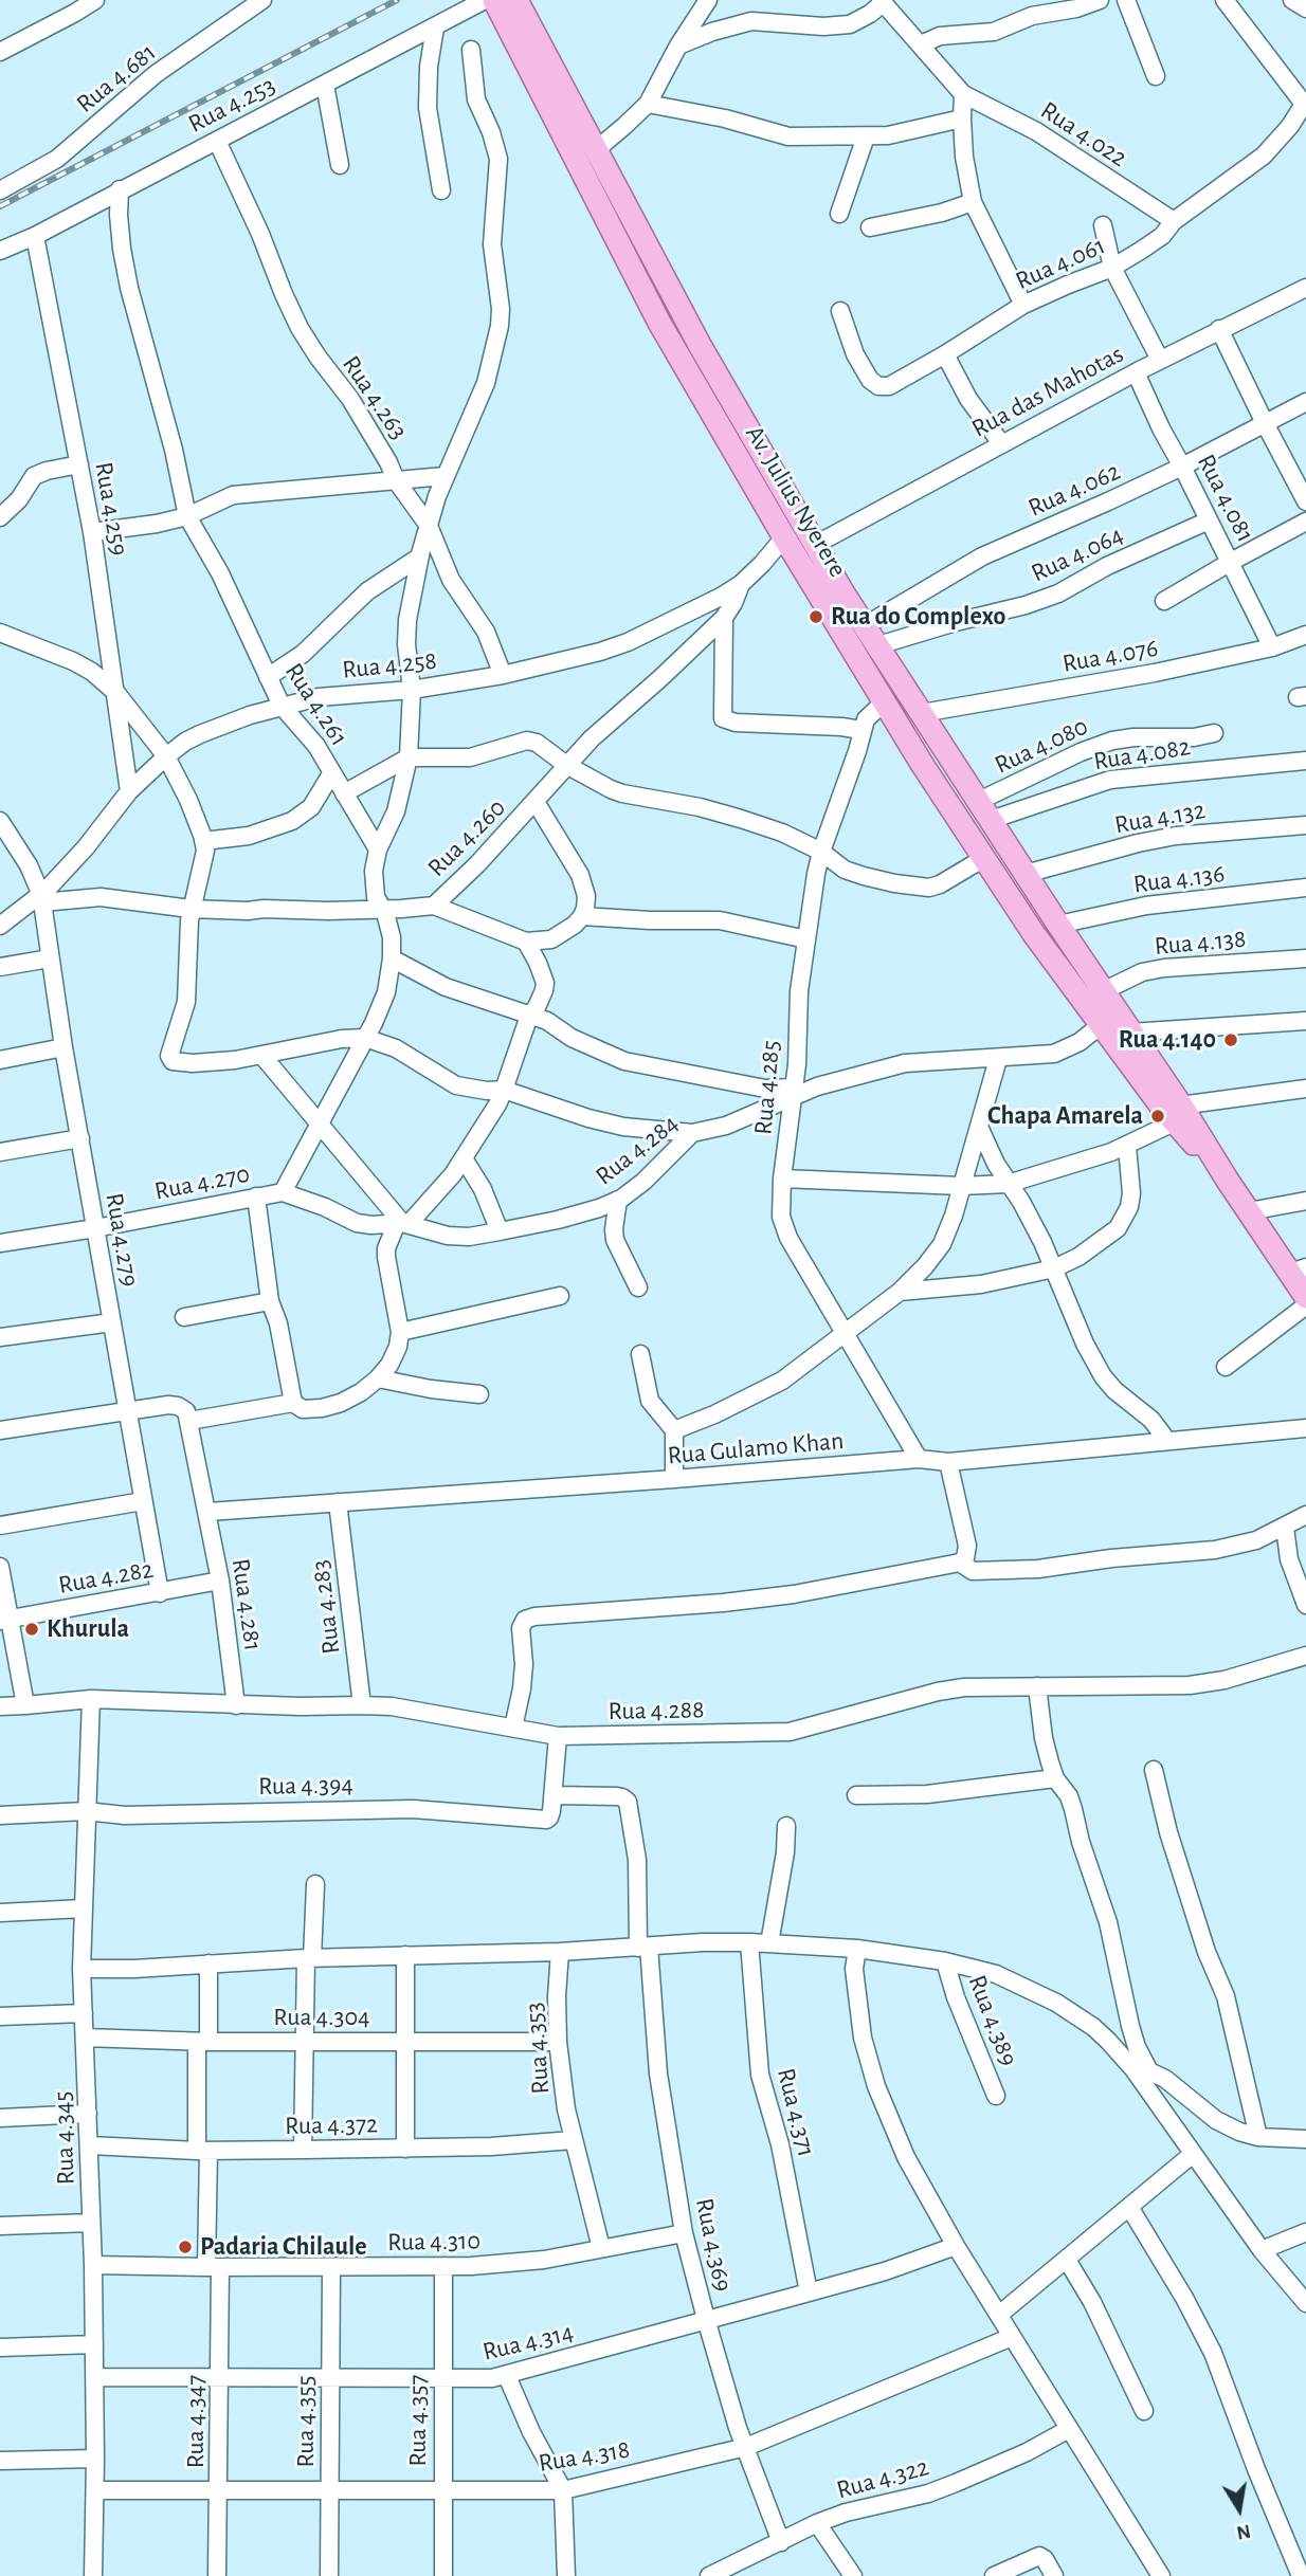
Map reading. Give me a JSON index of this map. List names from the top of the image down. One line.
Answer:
{"streets":{"main road":["Av. Julius Nyerere"],"street":["Rua 4.681","Rua 4.253","Rua 4.022","Rua 4.061","Rua das Mahotas","Rua 4.263","Rua 4.062","Rua 4.081","Rua 4.259","Rua 4.064","Rua 4.076","Rua 4.258","Rua 4.261","Rua 4.080","Rua 4.082","Rua 4.132","Rua 4.260","Rua 4.136","Rua 4.138","Rua 4.285","Rua 4.284","Rua 4.270","Rua 4.279","Rua Gulamo Khan","Rua 4.282","Rua 4.281","Rua 4.283","Rua 4.288","Rua 4.394","Rua 4.304","Rua 4.389","Rua 4.353","Rua 4.371","Rua 4.372","Rua 4.345","Rua 4.310","Rua 4.369","Rua 4.314","Rua 4.357","Rua 4.347","Rua 4.355","Rua 4.318","Rua 4.322"]},"crossings":[["Rua 4.253","Rua 4.263"],["Rua 4.253","Rua 4.259"],["Rua 4.253","Rua 4.261"],["Rua 4.022","Rua 4.061"],["Rua das Mahotas","Rua 4.081"],["Rua das Mahotas","Av. Julius Nyerere"],["Rua 4.263","Rua 4.258"],["Rua 4.062","Rua 4.081"],["Rua 4.062","Av. Julius Nyerere"],["Rua 4.081","Rua 4.064"],["Rua 4.081","Rua 4.076"],["Av. Julius Nyerere","Rua 4.064"],["Av. Julius Nyerere","Rua 4.076"],["Av. Julius Nyerere","Rua 4.258"],["Av. Julius Nyerere","Rua 4.080"],["Av. Julius Nyerere","Rua 4.082"],["Av. Julius Nyerere","Rua 4.132"],["Av. Julius Nyerere","Rua 4.136"],["Av. Julius Nyerere","Rua 4.138"],["Av. Julius Nyerere","Rua 4.285"],["Av. Julius Nyerere","Rua 4.284"],["Rua 4.259","Rua 4.258"],["Rua 4.258","Rua 4.261"],["Rua 4.258","Rua 4.260"],["Rua 4.258","Rua 4.279"],["Rua 4.080","Rua 4.082"],["Rua 4.260","Rua 4.279"],["Rua 4.285","Rua 4.284"],["Rua 4.285","Rua Gulamo Khan"],["Rua 4.284","Rua 4.270"],["Rua 4.270","Rua 4.279"],["Rua 4.279","Rua 4.282"],["Rua Gulamo Khan","Rua 4.281"],["Rua Gulamo Khan","Rua 4.283"],["Rua 4.282","Rua 4.281"],["Rua 4.281","Rua 4.288"],["Rua 4.283","Rua 4.288"],["Rua 4.288","Rua 4.345"],["Rua 4.394","Rua 4.345"],["Rua 4.394","Rua 4.369"],["Rua 4.304","Rua 4.353"],["Rua 4.304","Rua 4.345"],["Rua 4.304","Rua 4.347"],["Rua 4.353","Rua 4.372"],["Rua 4.353","Rua 4.310"],["Rua 4.371","Rua 4.314"],["Rua 4.372","Rua 4.345"],["Rua 4.372","Rua 4.347"],["Rua 4.345","Rua 4.310"],["Rua 4.345","Rua 4.314"],["Rua 4.345","Rua 4.318"],["Rua 4.310","Rua 4.369"],["Rua 4.310","Rua 4.357"],["Rua 4.310","Rua 4.347"],["Rua 4.310","Rua 4.355"],["Rua 4.369","Rua 4.314"],["Rua 4.369","Rua 4.318"],["Rua 4.369","Rua 4.322"],["Rua 4.314","Rua 4.357"],["Rua 4.314","Rua 4.347"],["Rua 4.314","Rua 4.355"],["Rua 4.357","Rua 4.318"],["Rua 4.347","Rua 4.318"],["Rua 4.355","Rua 4.318"]],"places":["Rua do Complexo","Rua 4.140","Chapa Amarela","Khurula","Padaria Chilaule"],"north":"bottom"}
